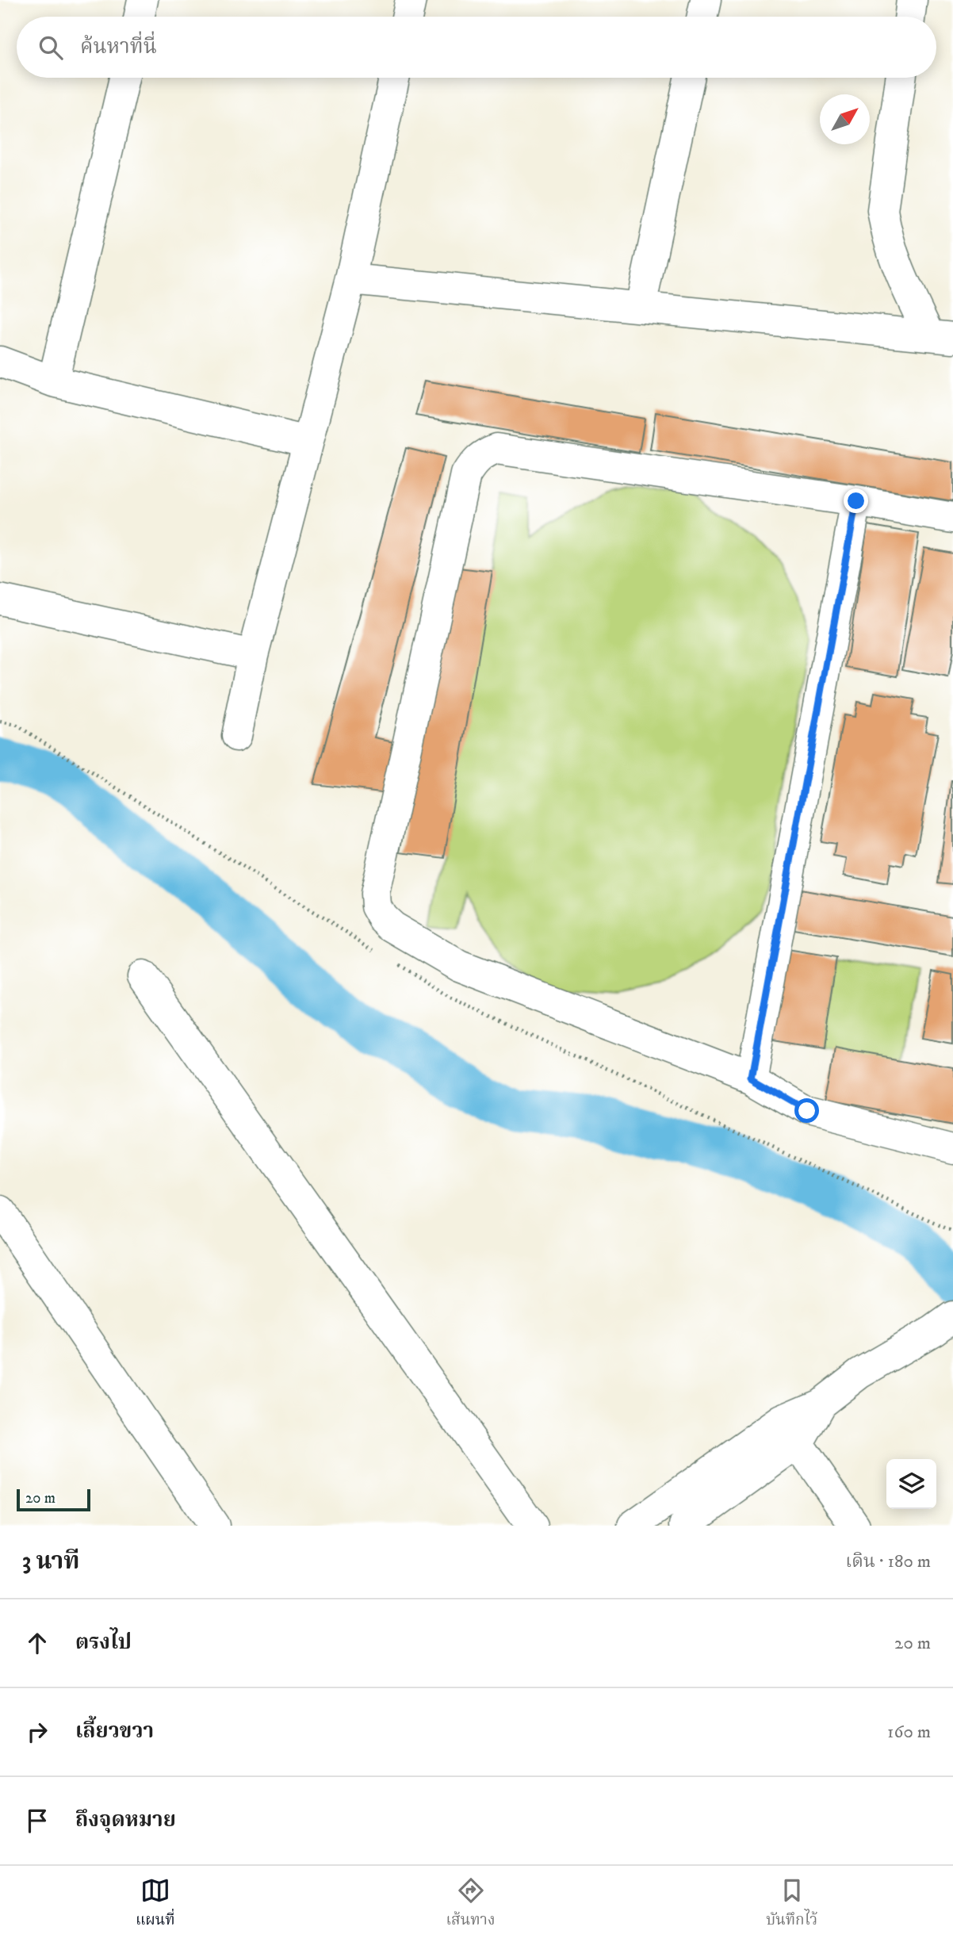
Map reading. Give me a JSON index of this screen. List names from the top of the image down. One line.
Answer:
{"scale_bar":"20 m","north":"top right","page":{"search":"ค้นหาที่นี่","scale":"20 m","heading":["3 นาที","เดิน · 180 m"],"list":[["ตรงไป","20 m"],["เลี้ยวขวา","160 m"],"ถึงจุดหมาย"],"nav":["แผนที่","เส้นทาง","บันทึกไว้"]}}
